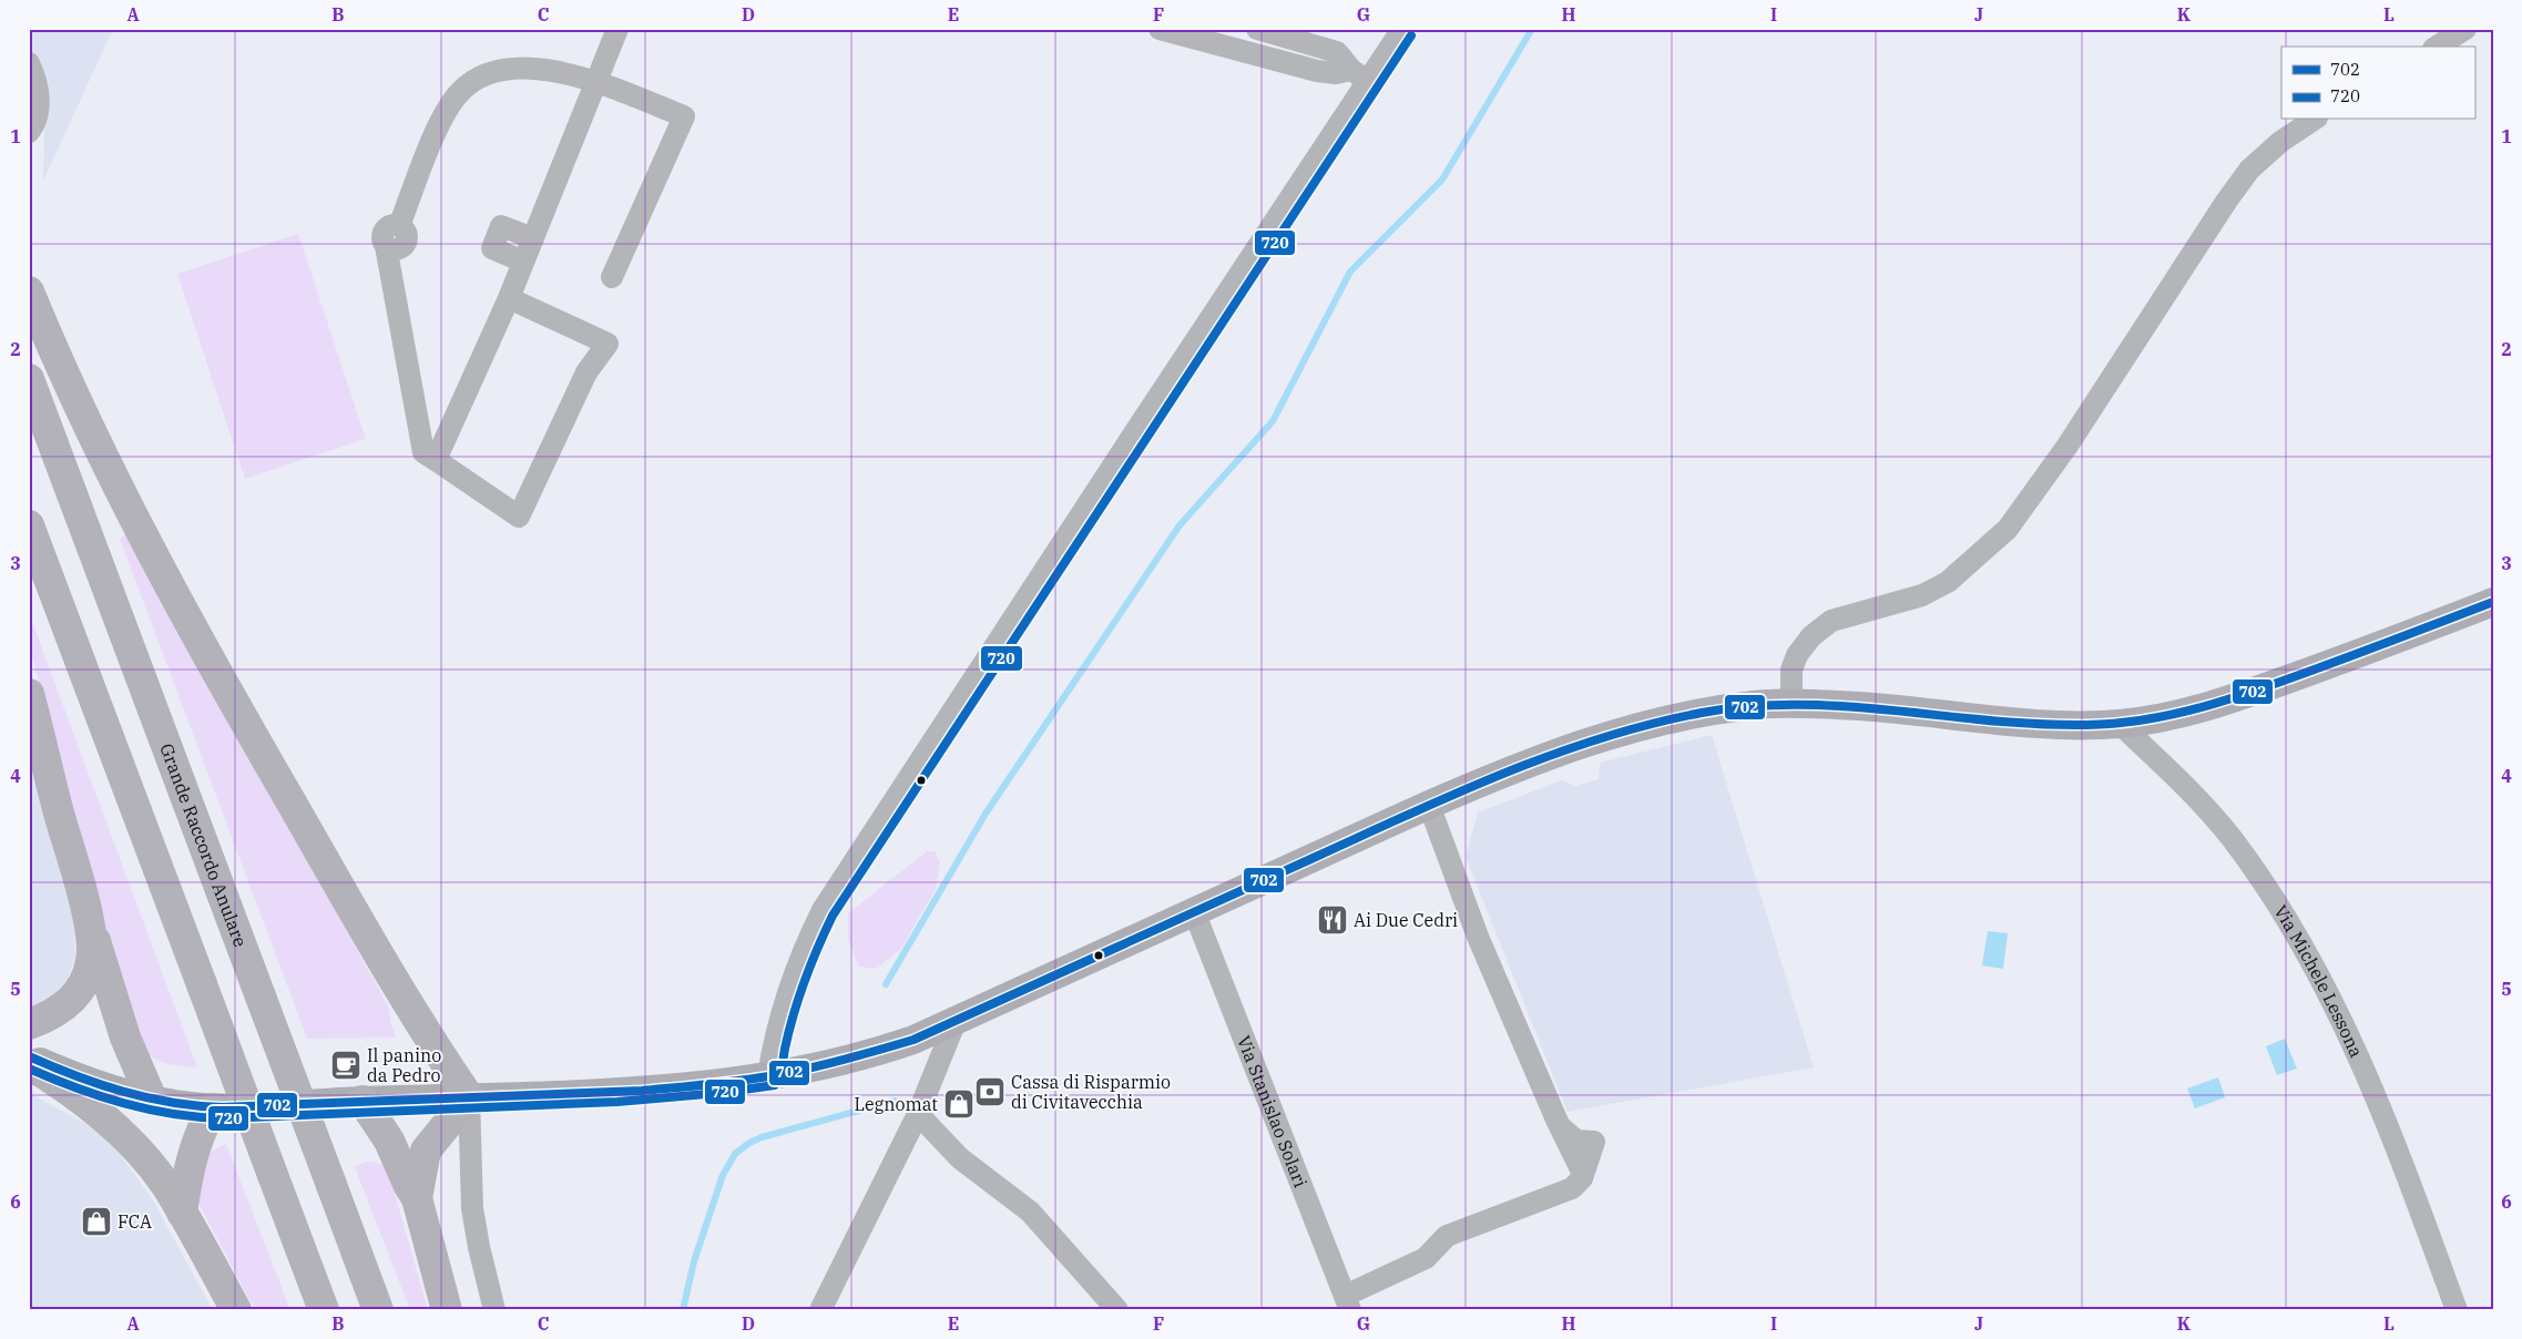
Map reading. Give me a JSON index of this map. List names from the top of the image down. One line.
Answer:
{"streets":{"highway":["Grande Raccordo Anulare"],"street":["Via Michele Lessona","Via Stanislao Solari"]},"places":{"restaurant":["Ai Due Cedri"],"cafe":["Il panino da Pedro"],"bank":["Cassa di Risparmio di Civitavecchia"],"shop":["Legnomat","FCA"]},"lines":["transit line 720","transit line 702"],"legend":["702","720"],"grid":{"columns":["A","B","C","D","E","F","G","H","I","J","K","L"],"rows":["1","2","3","4","5","6"]}}
